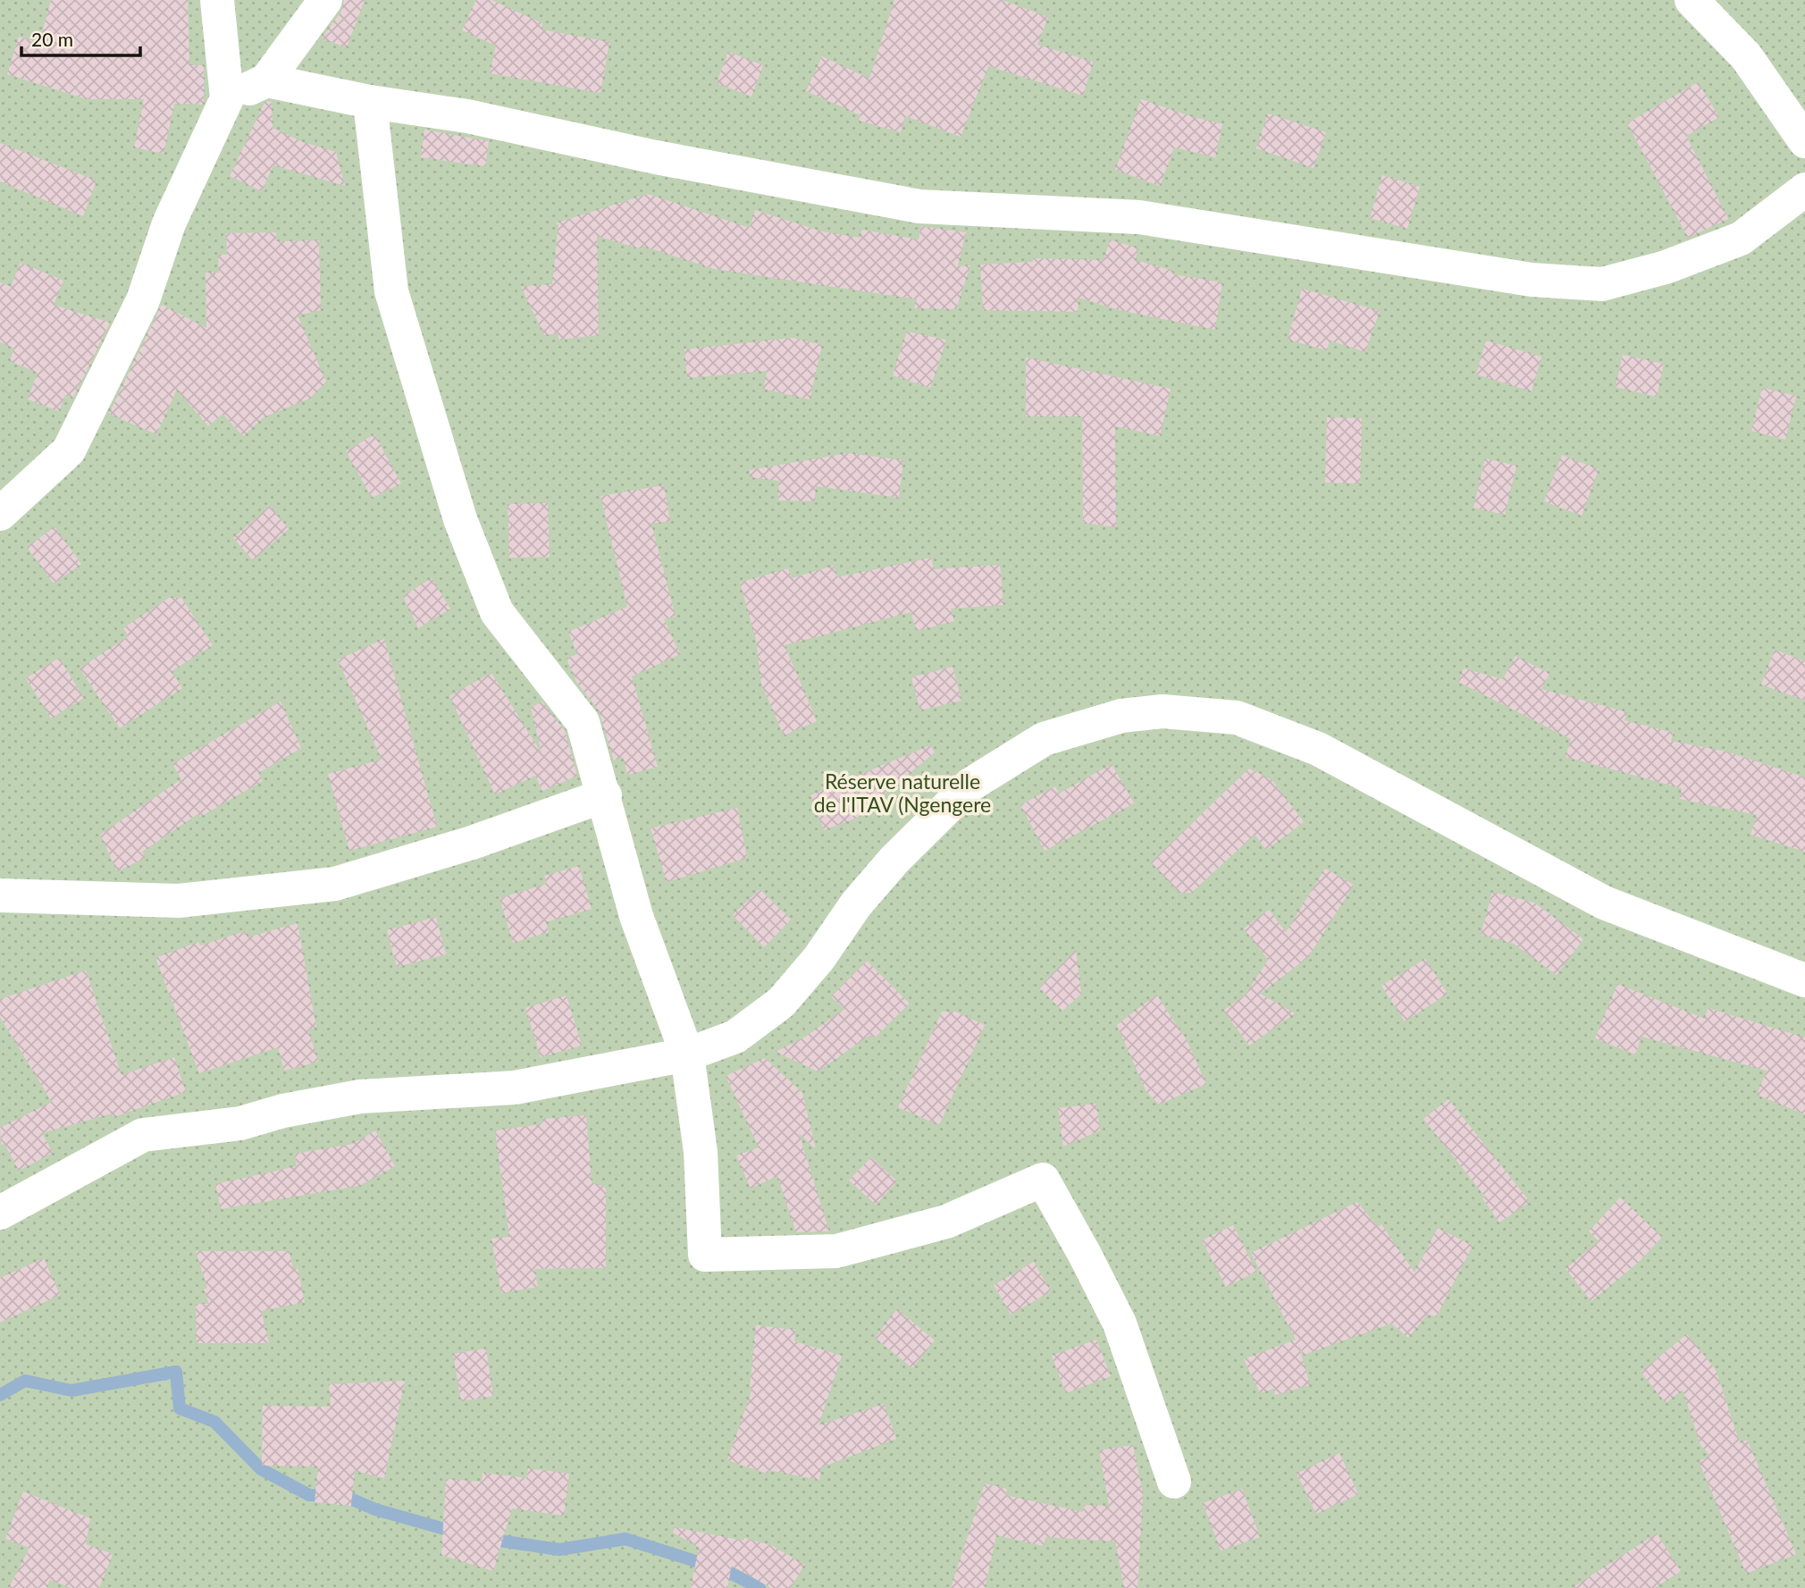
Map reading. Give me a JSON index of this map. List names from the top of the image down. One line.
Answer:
{"parks":["Réserve naturelle de l'ITAV (Ngengere"],"scale_bar":"20 m"}
